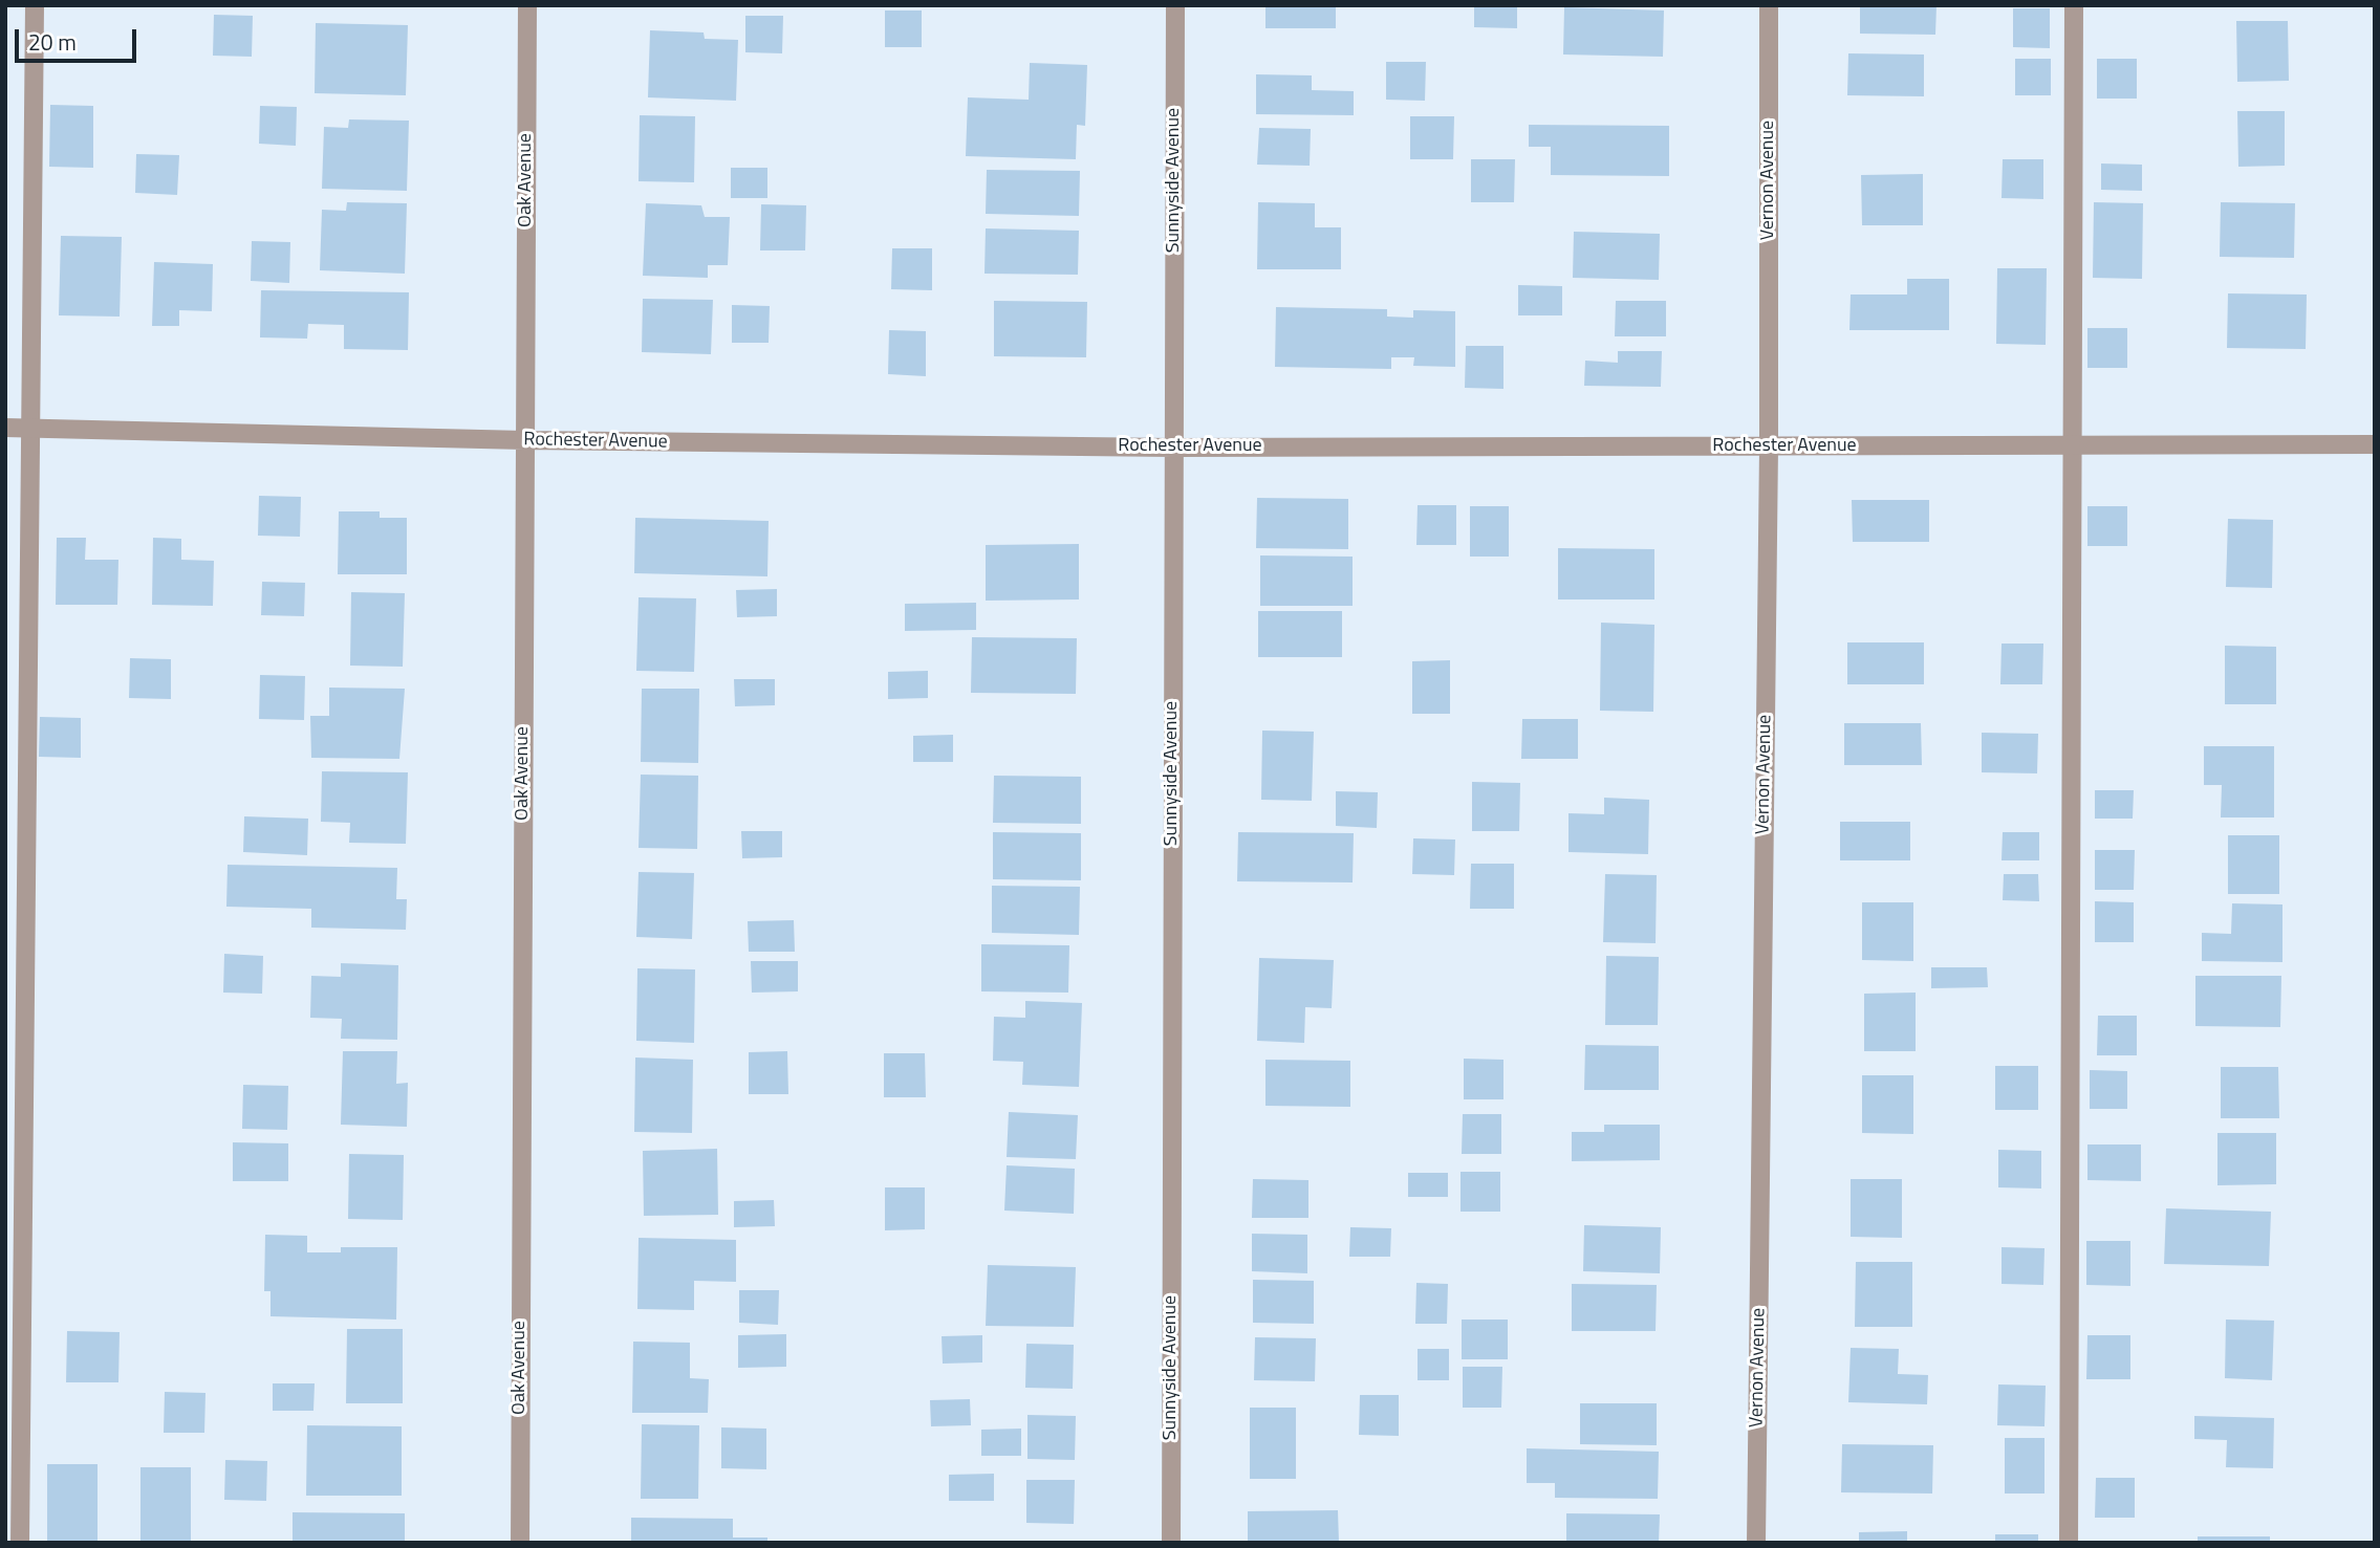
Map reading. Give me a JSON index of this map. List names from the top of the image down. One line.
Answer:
{"streets":{"street":["Oak Avenue","Sunnyside Avenue","Vernon Avenue","Rochester Avenue"]},"crossings":[["Oak Avenue","Rochester Avenue"],["Sunnyside Avenue","Rochester Avenue"],["Vernon Avenue","Rochester Avenue"]],"scale_bar":"20 m"}
